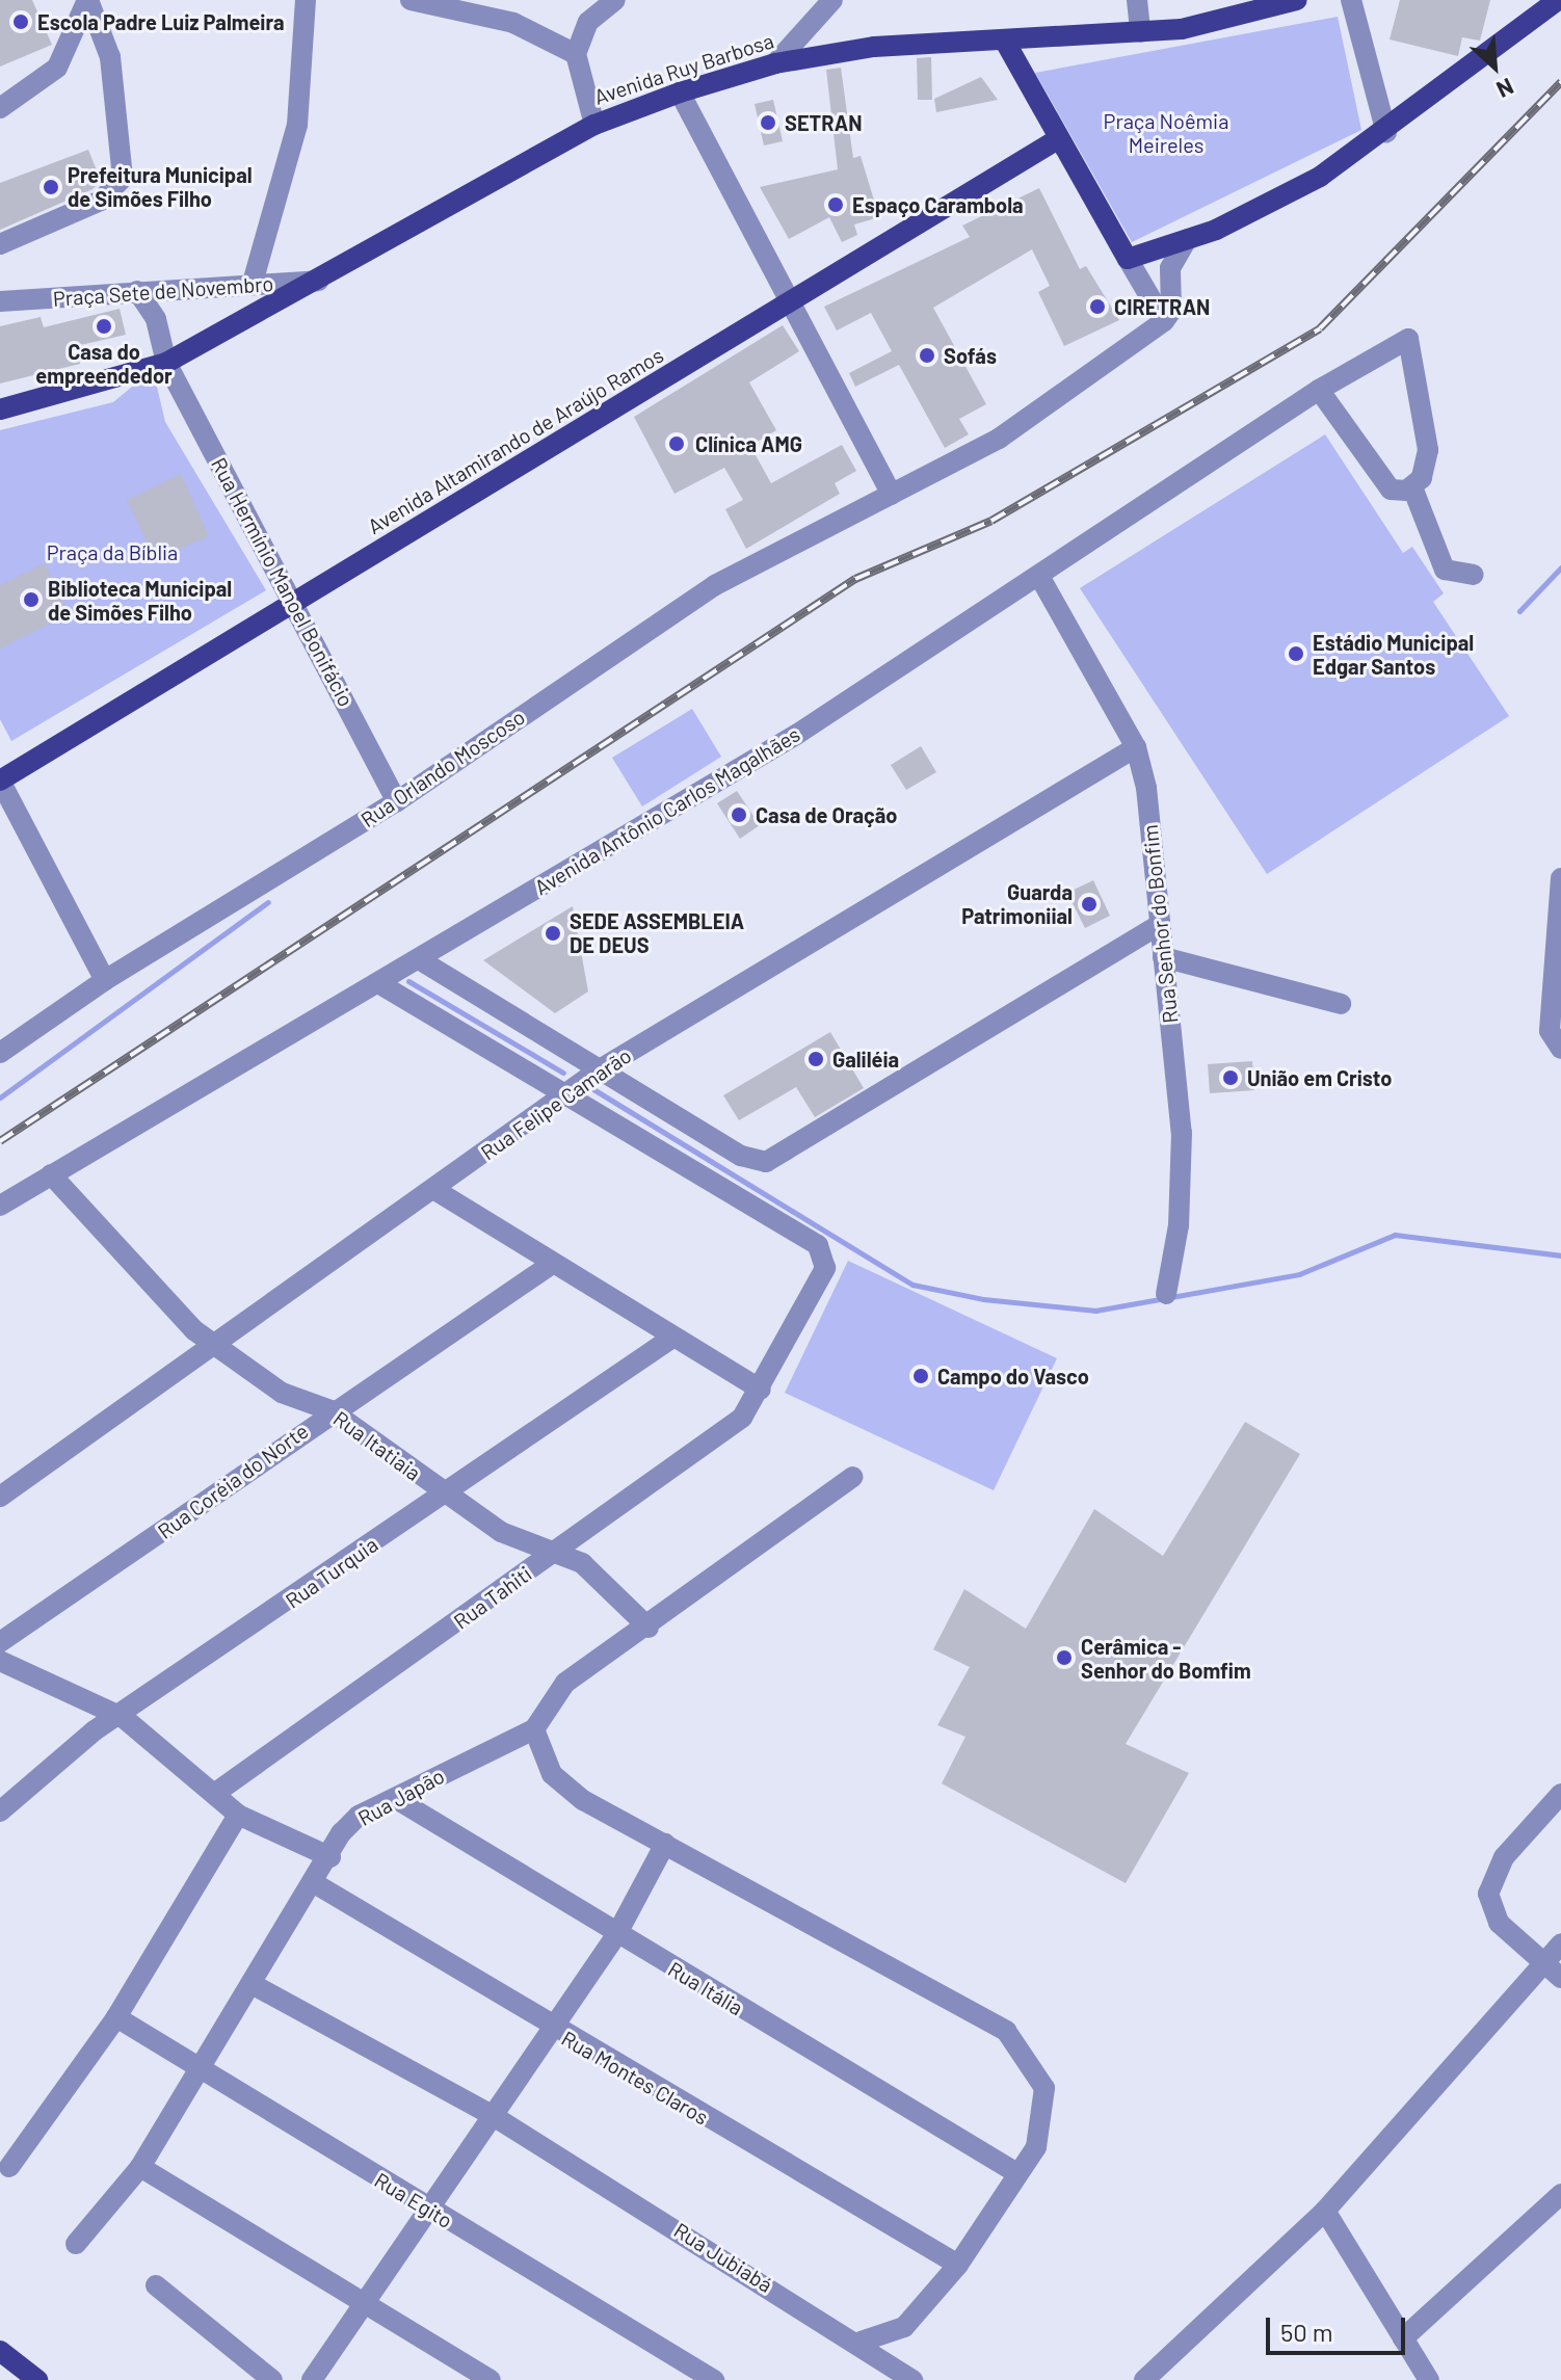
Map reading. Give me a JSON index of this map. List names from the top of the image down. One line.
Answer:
{"streets":{"main road":["Avenida Ruy Barbosa","Avenida Altamirando de Araújo Ramos"],"street":["Praça Sete de Novembro","Rua Hermínio Manoel Bonifácio","Rua Orlando Moscoso","Avenida Antônio Carlos Magalhães","Rua Senhor do Bonfim","Rua Felipe Camarão","Rua Itatiaia","Rua Coréia do Norte","Rua Turquia","Rua Tahiti","Rua Japão","Rua Itália","Rua Montes Claros","Rua Egito","Rua Jubiabá"]},"crossings":[["Avenida Ruy Barbosa","Praça Sete de Novembro"],["Avenida Ruy Barbosa","Rua Hermínio Manoel Bonifácio"],["Praça Sete de Novembro","Rua Hermínio Manoel Bonifácio"],["Avenida Altamirando de Araújo Ramos","Rua Hermínio Manoel Bonifácio"],["Rua Hermínio Manoel Bonifácio","Rua Orlando Moscoso"],["Avenida Antônio Carlos Magalhães","Rua Senhor do Bonfim"],["Avenida Antônio Carlos Magalhães","Rua Itatiaia"],["Rua Senhor do Bonfim","Rua Felipe Camarão"],["Rua Felipe Camarão","Rua Itatiaia"],["Rua Felipe Camarão","Rua Tahiti"],["Rua Itatiaia","Rua Coréia do Norte"],["Rua Itatiaia","Rua Turquia"],["Rua Itatiaia","Rua Tahiti"],["Rua Itatiaia","Rua Japão"],["Rua Japão","Rua Itália"],["Rua Japão","Rua Montes Claros"],["Rua Japão","Rua Egito"],["Rua Japão","Rua Jubiabá"]],"parks":["Praça Noêmia Meireles","Praça da Bíblia"],"places":["Escola Padre Luiz Palmeira","SETRAN","Prefeitura Municipal de Simões Filho","Espaço Carambola","CIRETRAN","Casa do empreendedor","Sofás","Clínica AMG","Biblioteca Municipal de Simões Filho","Estádio Municipal Edgar Santos","Casa de Oração","Guarda Patrimoniial","SEDE ASSEMBLEIA DE DEUS","Galiléia","União em Cristo","Campo do Vasco","Cerâmica - Senhor do Bomfim"],"scale_bar":"50 m","north":"bottom right"}
